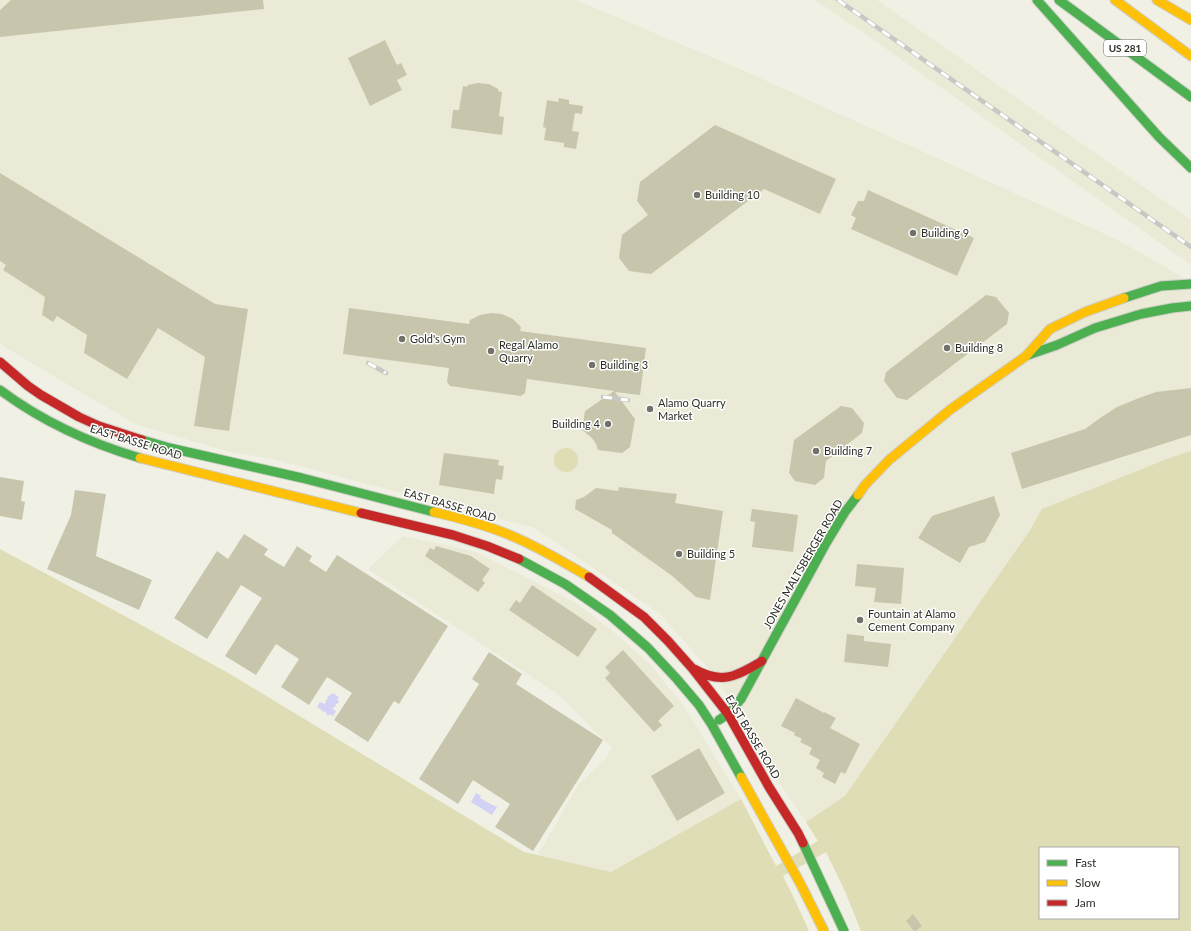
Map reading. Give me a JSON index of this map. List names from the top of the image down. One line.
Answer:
{"streets":{"main road":["US 281","EAST BASSE ROAD","JONES MALTSBERGER ROAD"]},"crossings":[["EAST BASSE ROAD","JONES MALTSBERGER ROAD"]],"places":["Building 10","Building 9","Gold's Gym","Building 8","Regal Alamo Quarry","Building 3","Alamo Quarry Market","Building 4","Building 7","Building 5","Fountain at Alamo Cement Company"],"legend":["Fast","Slow","Jam"]}
